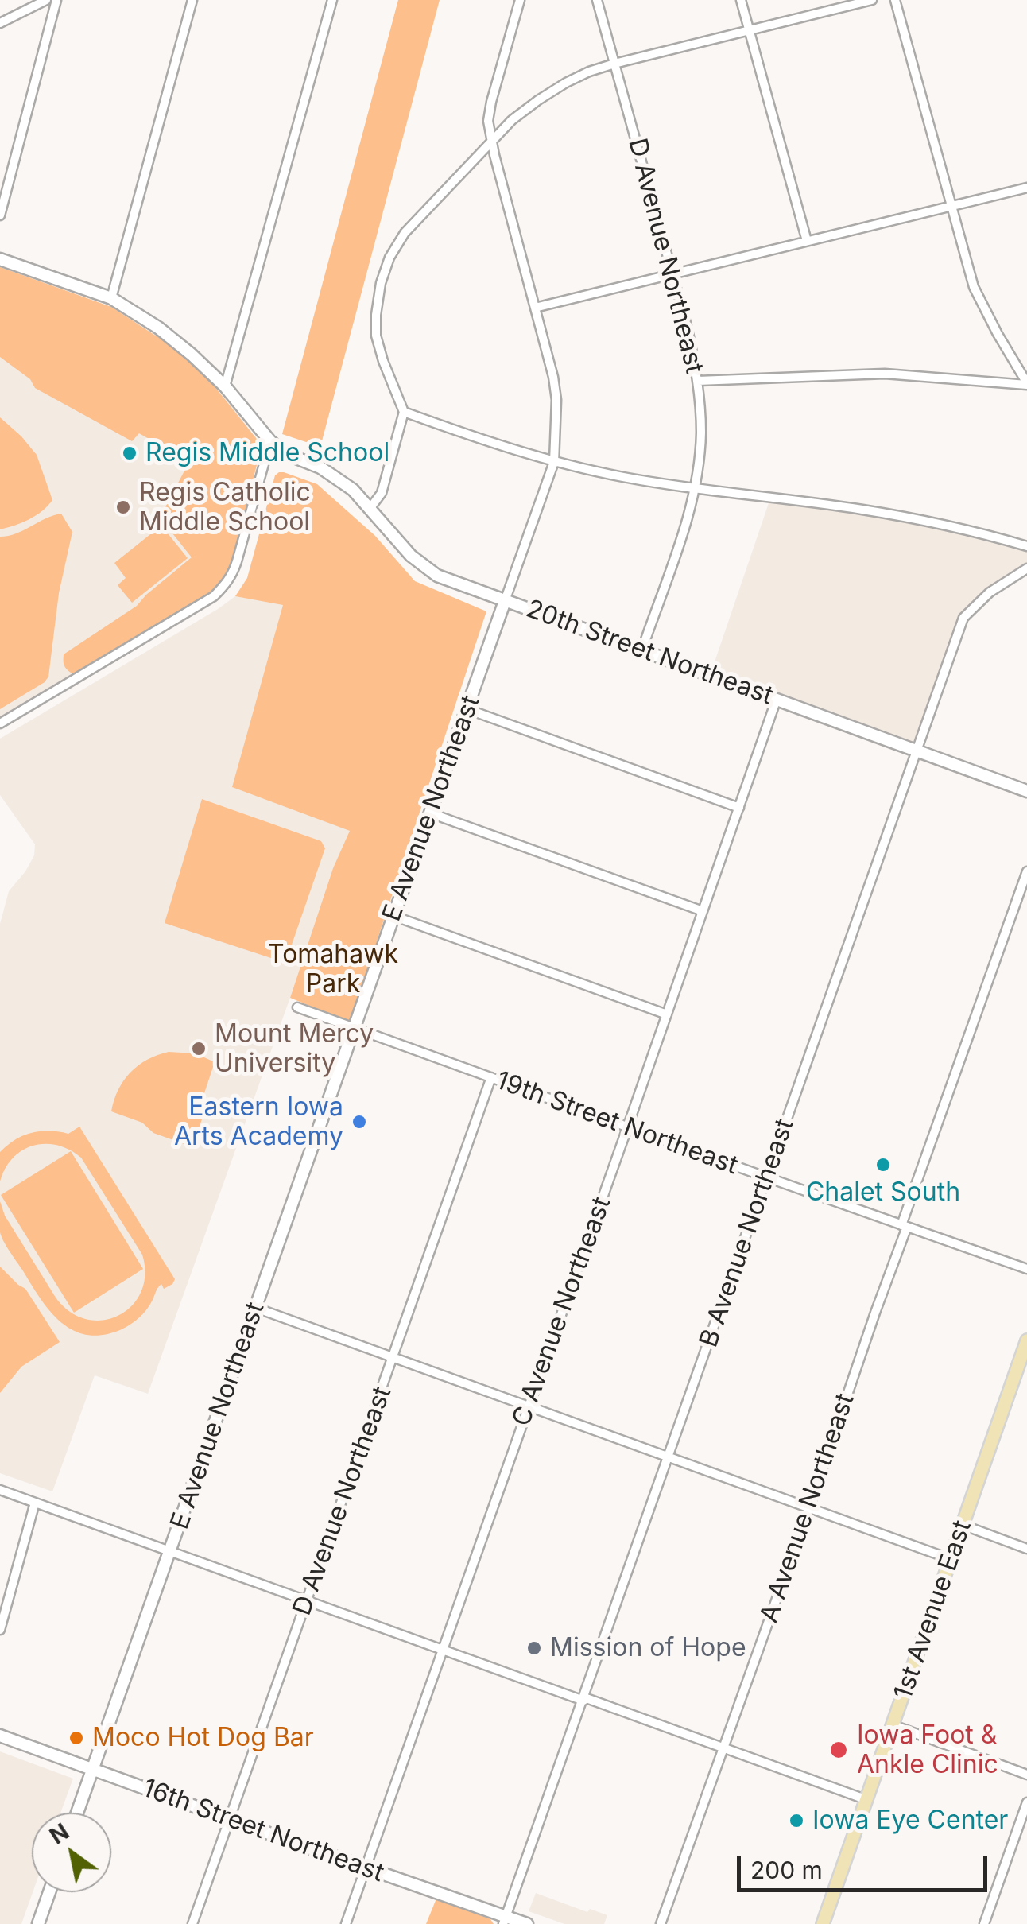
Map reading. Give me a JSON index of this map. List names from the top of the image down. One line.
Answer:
{"streets":{"main road":["1st Avenue East"],"street":["D Avenue Northeast","20th Street Northeast","E Avenue Northeast","19th Street Northeast","B Avenue Northeast","C Avenue Northeast","A Avenue Northeast","16th Street Northeast"]},"crossings":[["D Avenue Northeast","20th Street Northeast"],["D Avenue Northeast","19th Street Northeast"],["D Avenue Northeast","16th Street Northeast"],["20th Street Northeast","E Avenue Northeast"],["20th Street Northeast","B Avenue Northeast"],["20th Street Northeast","C Avenue Northeast"],["E Avenue Northeast","19th Street Northeast"],["E Avenue Northeast","16th Street Northeast"],["19th Street Northeast","B Avenue Northeast"],["19th Street Northeast","C Avenue Northeast"],["19th Street Northeast","A Avenue Northeast"],["B Avenue Northeast","16th Street Northeast"],["C Avenue Northeast","16th Street Northeast"]],"parks":["Tomahawk Park"],"places":["Regis Middle School","Regis Catholic Middle School","Mount Mercy University","Eastern Iowa Arts Academy","Chalet South","Mission of Hope","Moco Hot Dog Bar","Iowa Foot & Ankle Clinic","Iowa Eye Center"],"scale_bar":"200 m","north":"top left"}
